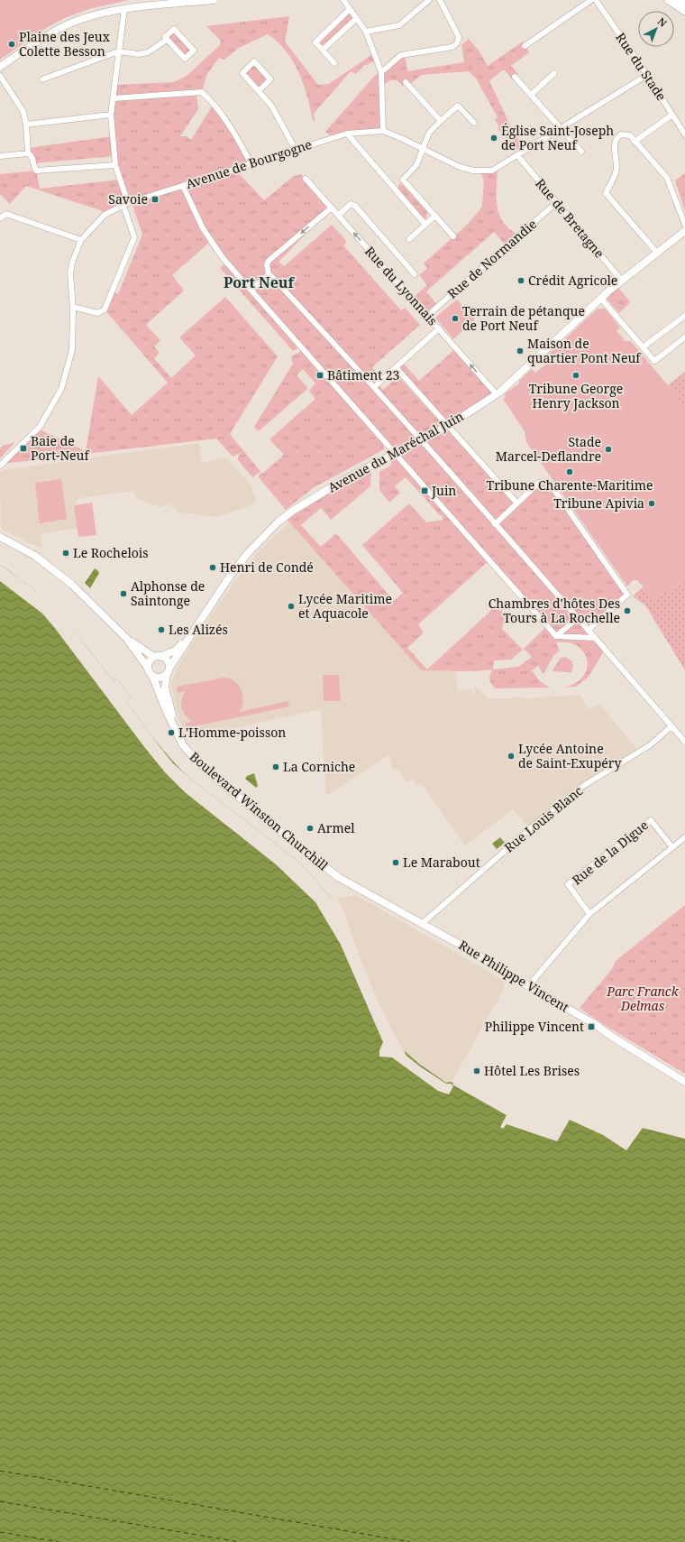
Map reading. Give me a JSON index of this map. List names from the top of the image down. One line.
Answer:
{"streets":{"street":["Rue du Stade","Avenue de Bourgogne","Rue de Bretagne","Rue de Normandie","Rue du Lyonnais","Avenue du Maréchal Juin","Boulevard Winston Churchill","Rue Louis Blanc","Rue de la Digue","Rue Philippe Vincent"]},"crossings":[["Rue du Stade","Avenue de Bourgogne"],["Avenue de Bourgogne","Rue de Bretagne"],["Rue de Bretagne","Rue de Normandie"],["Rue de Bretagne","Avenue du Maréchal Juin"],["Rue de Normandie","Rue du Lyonnais"],["Rue du Lyonnais","Avenue du Maréchal Juin"],["Avenue du Maréchal Juin","Boulevard Winston Churchill"],["Boulevard Winston Churchill","Rue Philippe Vincent"],["Rue Louis Blanc","Rue Philippe Vincent"]],"one_way":["Rue du Lyonnais"],"districts":["Port Neuf"],"parks":["Parc Franck Delmas"],"places":{"other":["Plaine des Jeux Colette Besson","Église Saint-Joseph de Port Neuf","Crédit Agricole","Terrain de pétanque de Port Neuf","Maison de quartier Pont Neuf","Tribune George Henry Jackson","Stade Marcel-Deflandre","Tribune Charente-Maritime","Tribune Apivia","Le Rochelois","Henri de Condé","Alphonse de Saintonge","Lycée Maritime et Aquacole","Chambres d'hôtes Des Tours à La Rochelle","Les Alizés","L'Homme-poisson","Lycée Antoine de Saint-Exupéry","La Corniche","Armel","Le Marabout","Hôtel Les Brises"],"transit":["Savoie","Bâtiment 23","Baie de Port-Neuf","Juin","Philippe Vincent"]},"north":"top right"}
